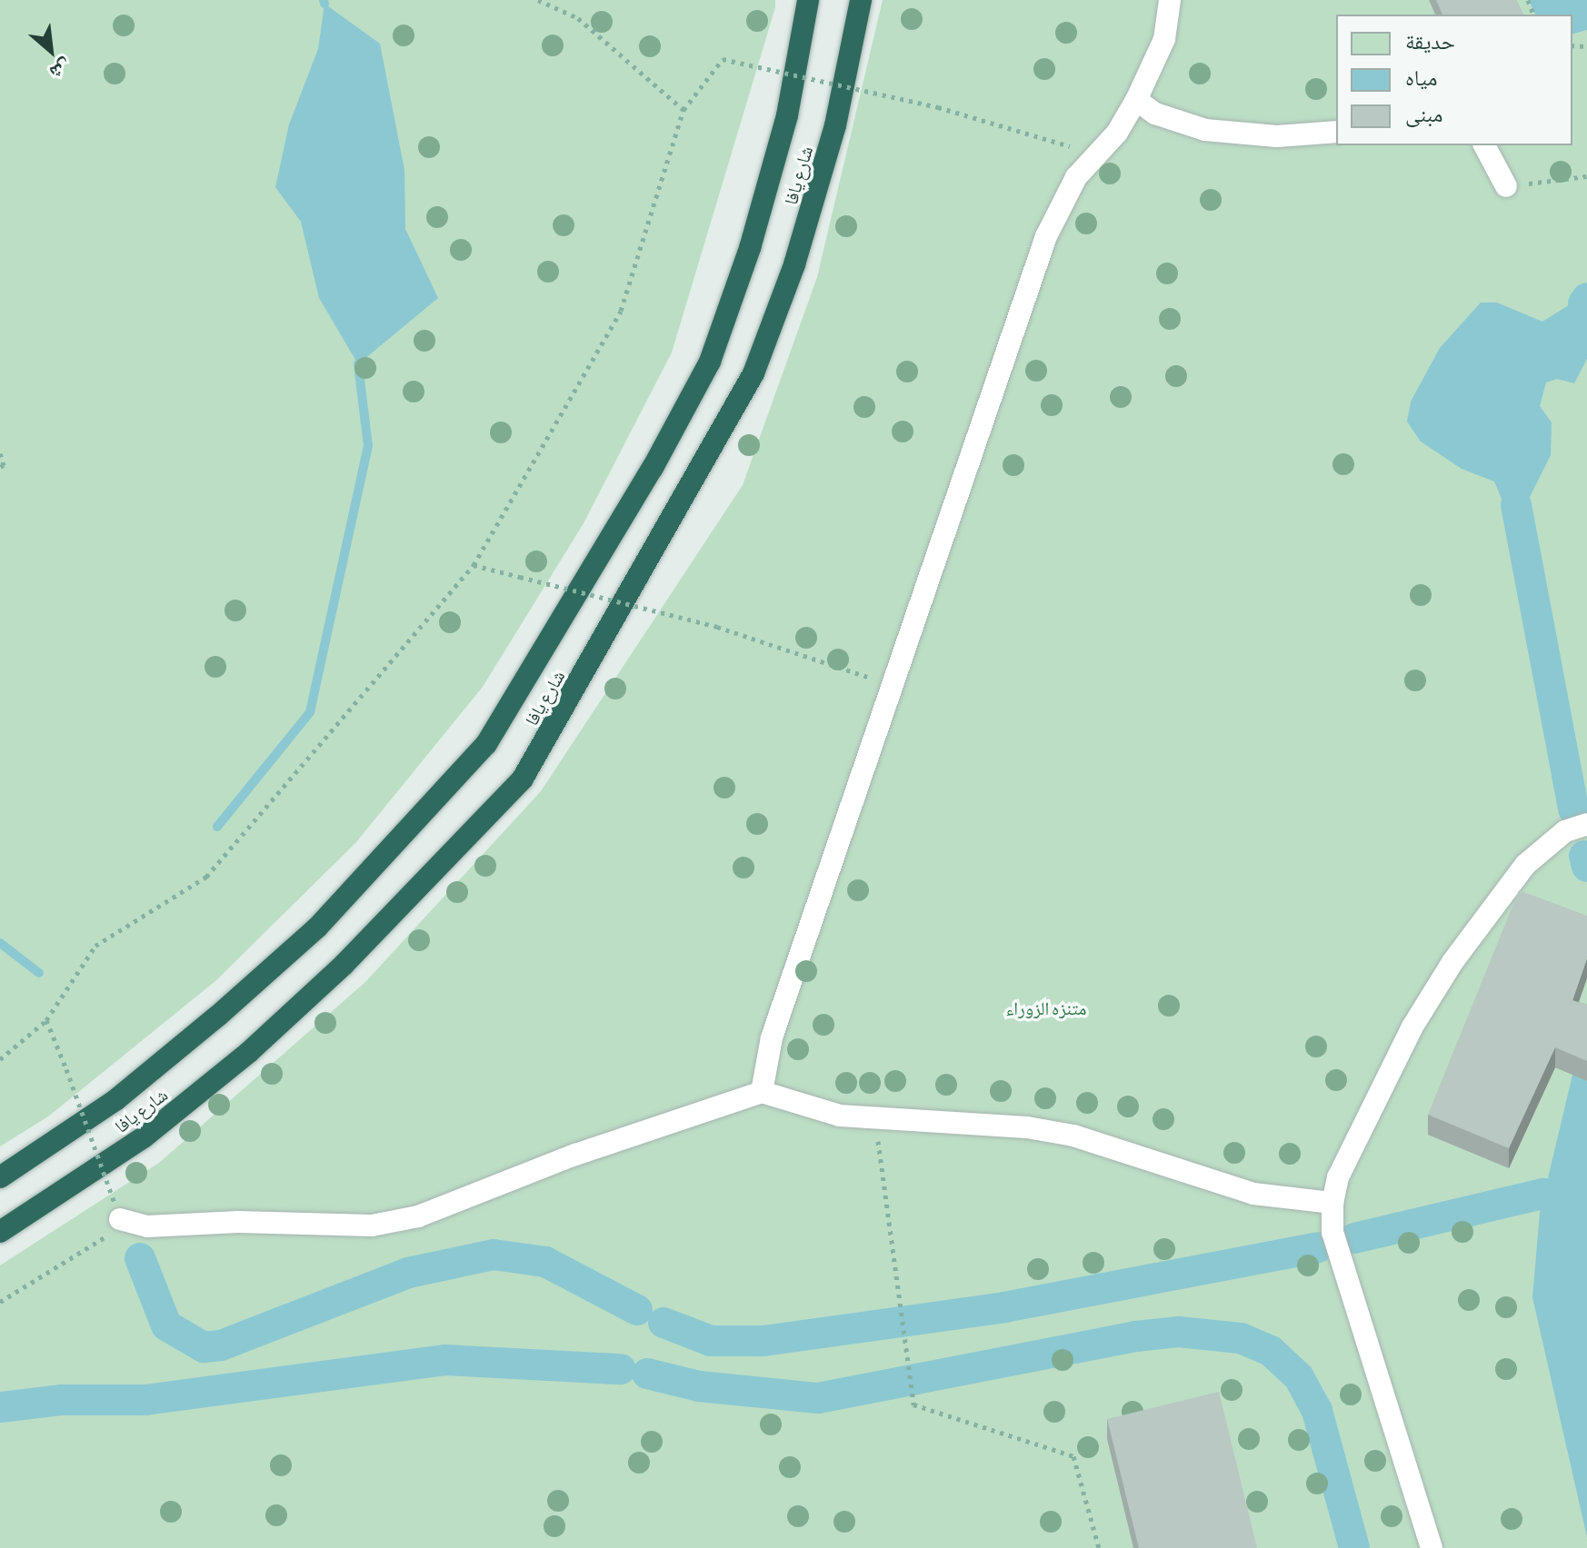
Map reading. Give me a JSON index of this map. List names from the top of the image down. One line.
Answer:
{"streets":{"highway":["شارع يافا"]},"parks":["متنزه الزوراء"],"legend":["حديقة","مياه","مبنى"],"north":"bottom right"}
